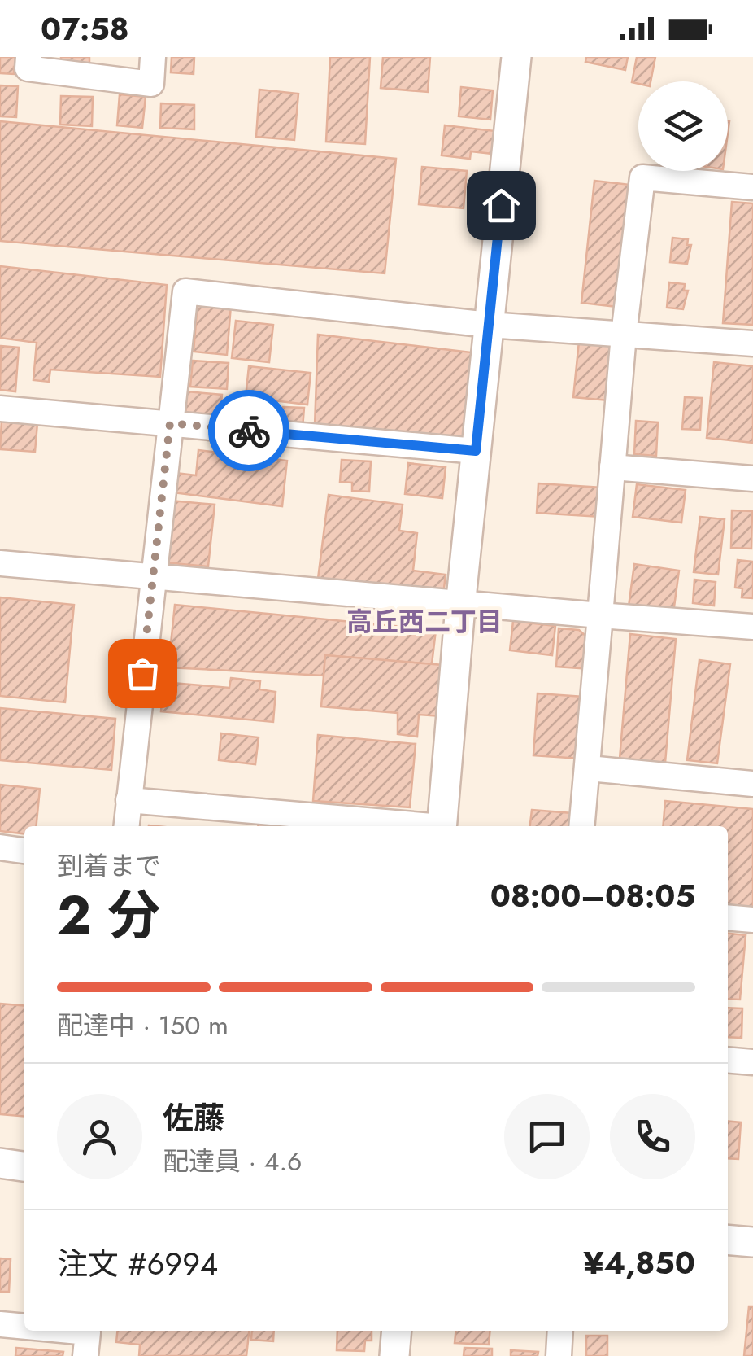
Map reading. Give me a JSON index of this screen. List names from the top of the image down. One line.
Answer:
{"districts":["高丘西二丁目"],"page":{"status":"07:58","heading":["2 分","到着まで","08:00–08:05"],"panel":["佐藤","配達員 · 4.6","注文 #6994","¥4,850"],"bar":"配達中 · 150 m"}}
